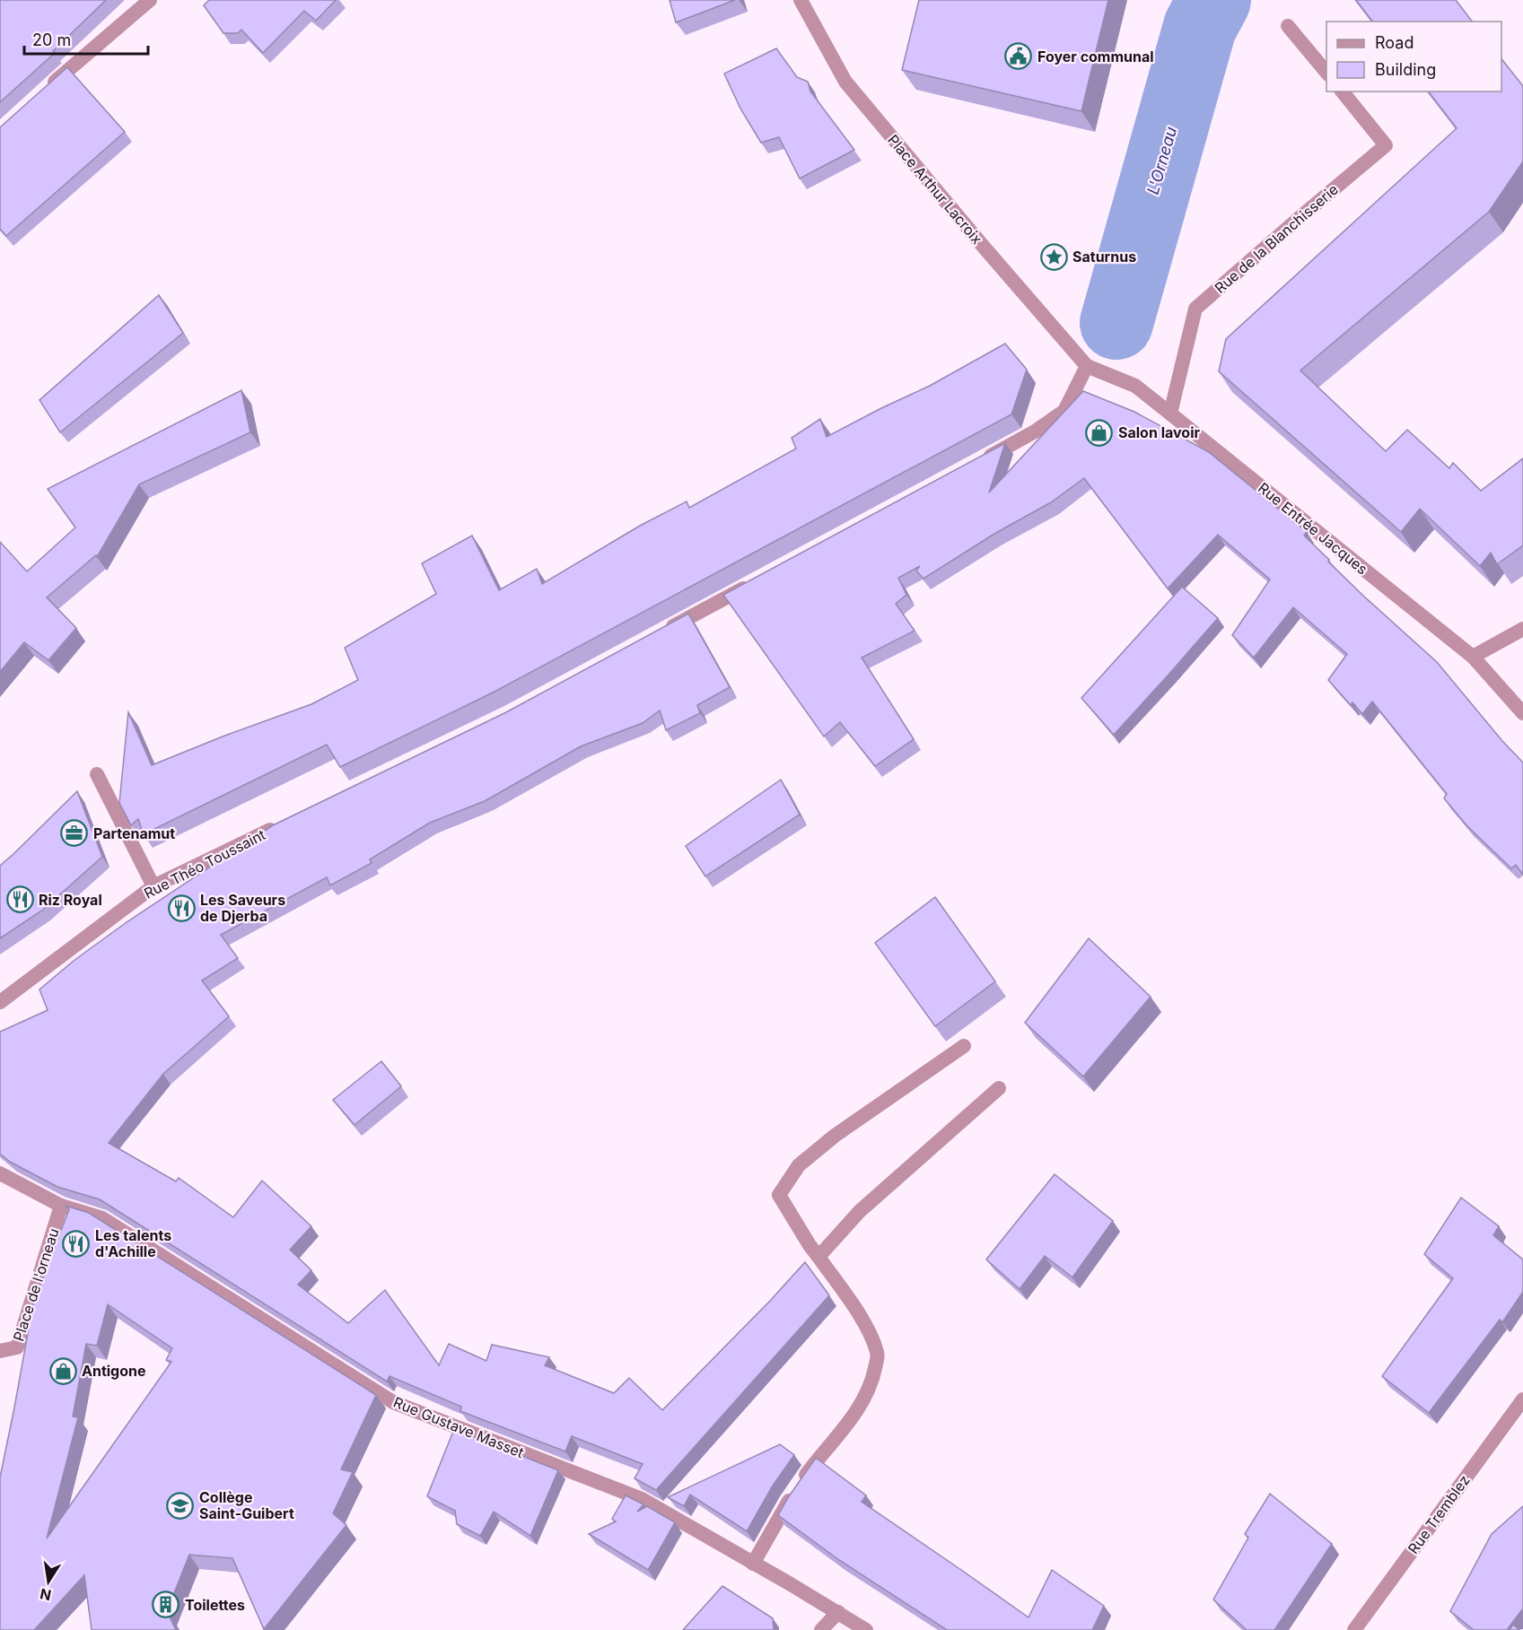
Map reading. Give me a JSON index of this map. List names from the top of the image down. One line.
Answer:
{"streets":{"street":["Place Arthur Lacroix","Rue de la Blanchisserie","Rue Entrée Jacques","Rue Théo Toussaint","Place de l'orneau","Rue Gustave Masset","Rue Tremblez"]},"crossings":[["Place Arthur Lacroix","Rue Entrée Jacques"],["Rue de la Blanchisserie","Rue Entrée Jacques"],["Place de l'orneau","Rue Gustave Masset"]],"water":["L'Orneau"],"places":{"public building":["Foyer communal"],"place":["Saturnus"],"shop":["Salon lavoir","Antigone"],"office":["Partenamut"],"restaurant":["Riz Royal","Les Saveurs de Djerba","Les talents d'Achille"],"school or university":["Collège Saint-Guibert"],"building":["Toilettes"]},"legend":["Road","Building"],"scale_bar":"20 m","north":"bottom"}
